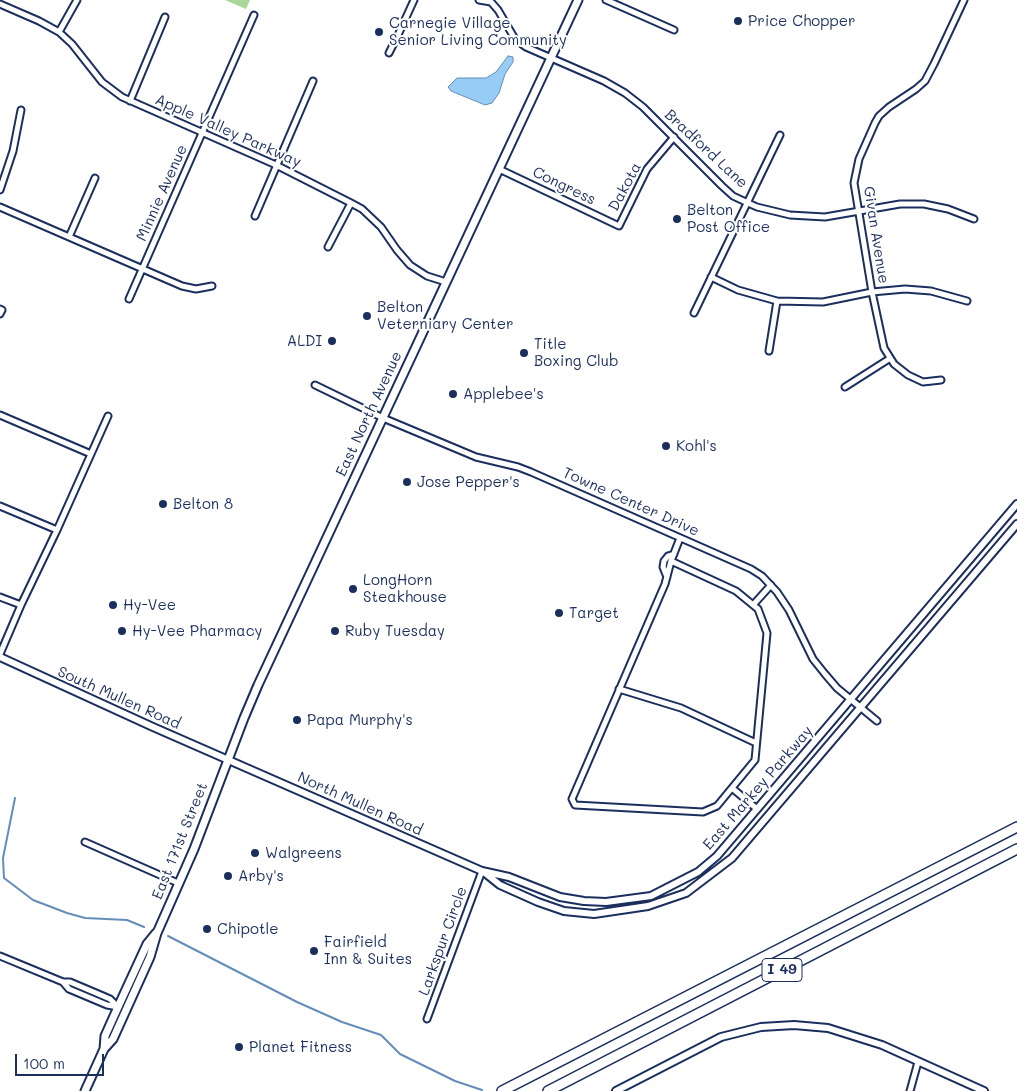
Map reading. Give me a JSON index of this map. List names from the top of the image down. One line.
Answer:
{"streets":{"highway":["I 49"],"main road":["East North Avenue","East 171st Street"],"street":["Apple Valley Parkway","Bradford Lane","Congress","Dakota","Minnie Avenue","Givan Avenue","Towne Center Drive","South Mullen Road","East Markey Parkway","North Mullen Road","Larkspur Circle"]},"crossings":[["Apple Valley Parkway","Minnie Avenue"],["Apple Valley Parkway","East North Avenue"],["Bradford Lane","Dakota"],["Bradford Lane","Givan Avenue"],["Bradford Lane","East North Avenue"],["Congress","Dakota"],["Congress","East North Avenue"],["East North Avenue","Towne Center Drive"],["East North Avenue","South Mullen Road"],["East North Avenue","North Mullen Road"],["East North Avenue","East 171st Street"],["Towne Center Drive","East Markey Parkway"],["South Mullen Road","North Mullen Road"],["South Mullen Road","East 171st Street"],["East Markey Parkway","North Mullen Road"],["East Markey Parkway","Larkspur Circle"],["North Mullen Road","East 171st Street"],["North Mullen Road","Larkspur Circle"]],"places":["Price Chopper","Carnegie Village Senior Living Community","Belton Post Office","Belton Veterniary Center","ALDI","Title Boxing Club","Applebee's","Kohl's","Jose Pepper's","Belton 8","LongHorn Steakhouse","Hy-Vee","Target","Hy-Vee Pharmacy","Ruby Tuesday","Papa Murphy's","Walgreens","Arby's","Chipotle","Fairfield Inn & Suites","Planet Fitness"],"scale_bar":"100 m"}
